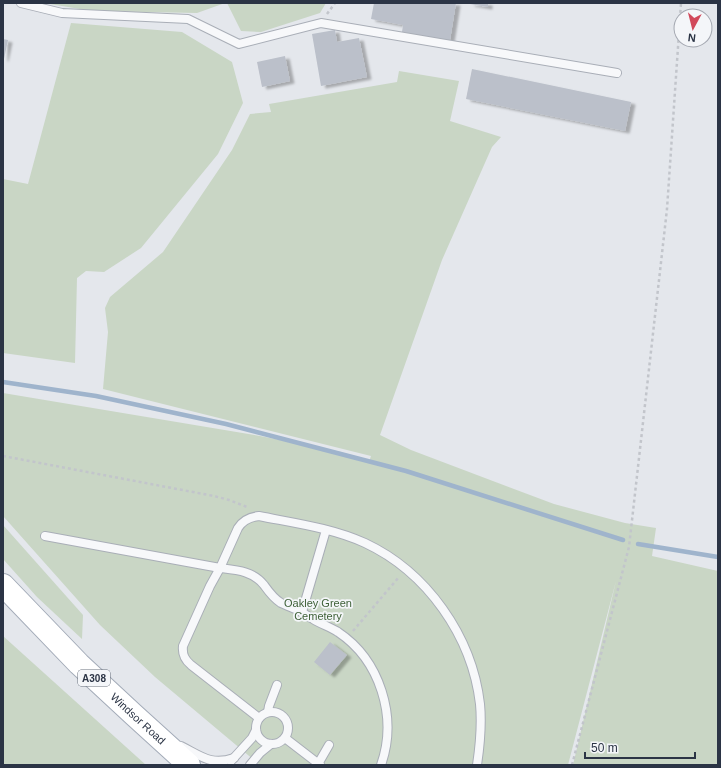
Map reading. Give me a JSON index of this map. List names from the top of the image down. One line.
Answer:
{"streets":{"main road":["A308","Windsor Road"]},"parks":["Oakley Green Cemetery"],"scale_bar":"50 m","north":"bottom"}
